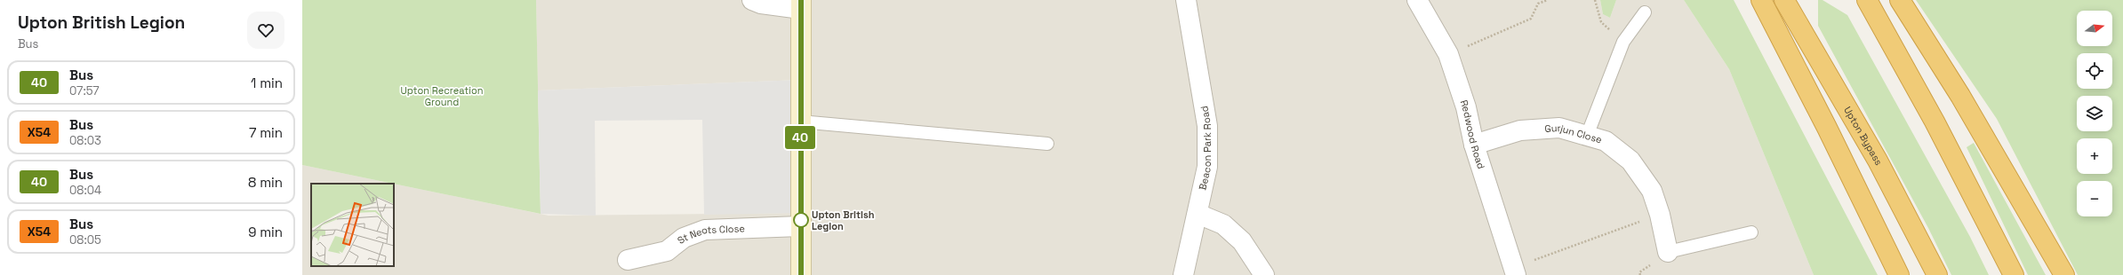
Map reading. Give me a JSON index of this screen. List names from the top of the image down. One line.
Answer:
{"streets":{"highway":["Upton Bypass"],"street":["Redwood Road","Gurjun Close","Beacon Park Road","St Neots Close"]},"crossings":[["Redwood Road","Gurjun Close"]],"parks":["Upton Recreation Ground"],"places":["Upton British Legion"],"lines":["bus line 40"],"north":"right","page":{"heading":["Upton British Legion","Bus"],"on_map":"40","map_buttons":["+","−"],"list":[{"mark":"40","name":"Bus","note":"07:57","value":"1 min"},{"mark":"X54","name":"Bus","note":"08:03","value":"7 min"},{"mark":"40","name":"Bus","note":"08:04","value":"8 min"},{"mark":"X54","name":"Bus","note":"08:05","value":"9 min"}]}}
